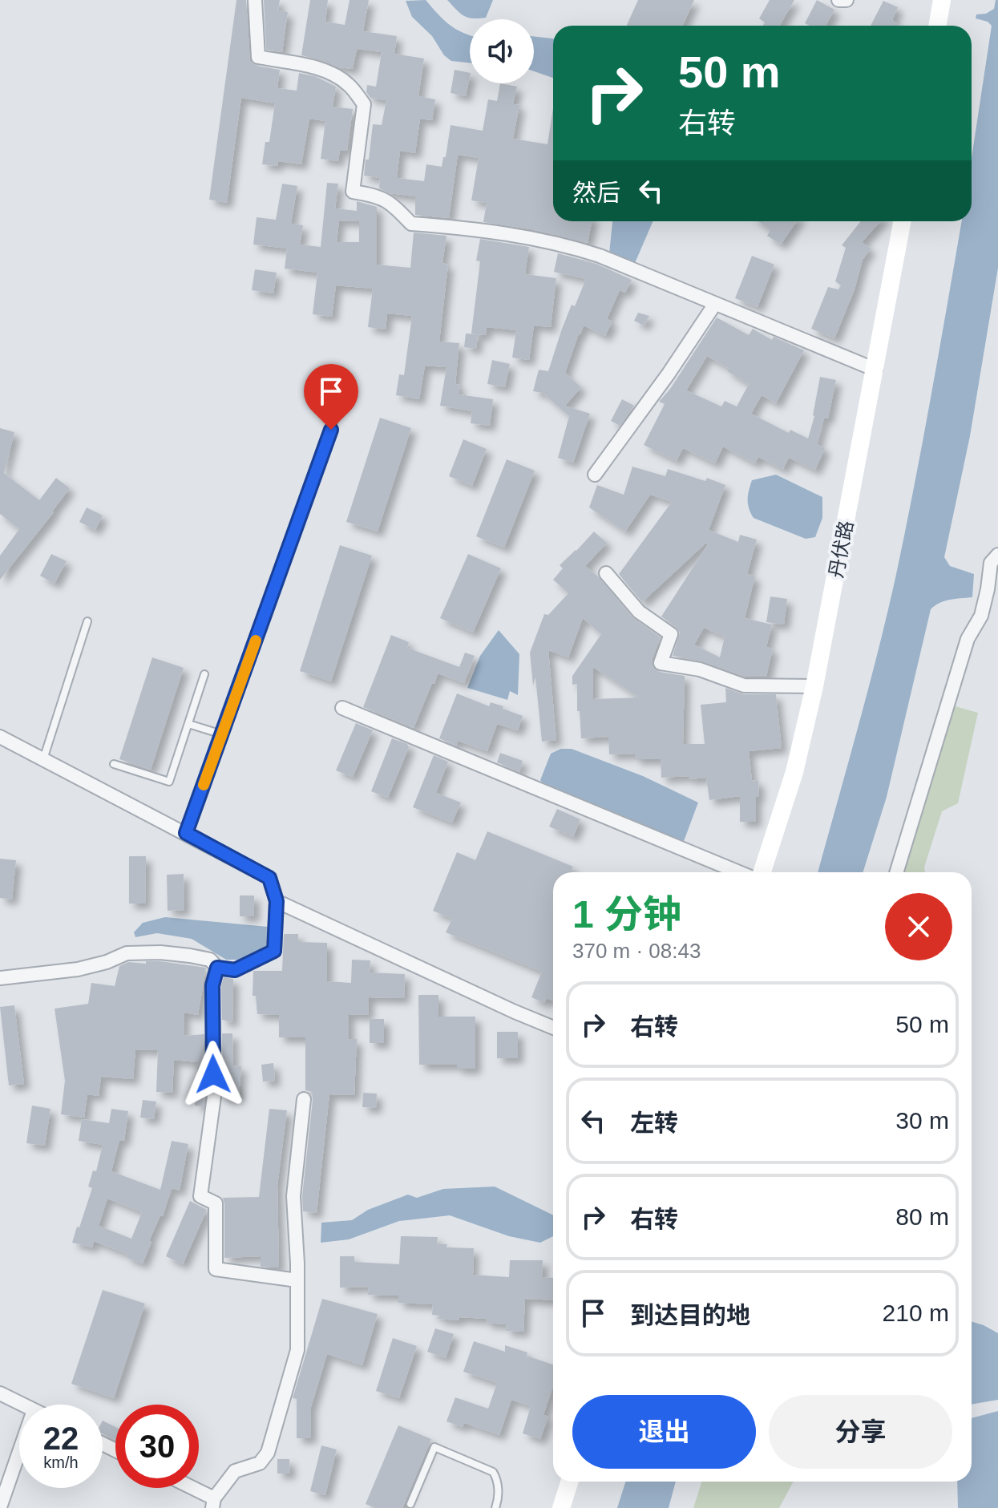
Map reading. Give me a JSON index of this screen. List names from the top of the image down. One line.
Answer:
{"streets":{"main road":["丹伏路"]},"page":{"turn":["50 m","右转"],"then":"然后","heading":["1 分钟","370 m · 08:43"],"list":[{"name":"右转","value":"50 m"},{"name":"左转","value":"30 m"},{"name":"右转","value":"80 m"},{"name":"到达目的地","value":"210 m"}],"buttons":["退出","分享"],"speed":"22 km/h","limit":"30"}}
